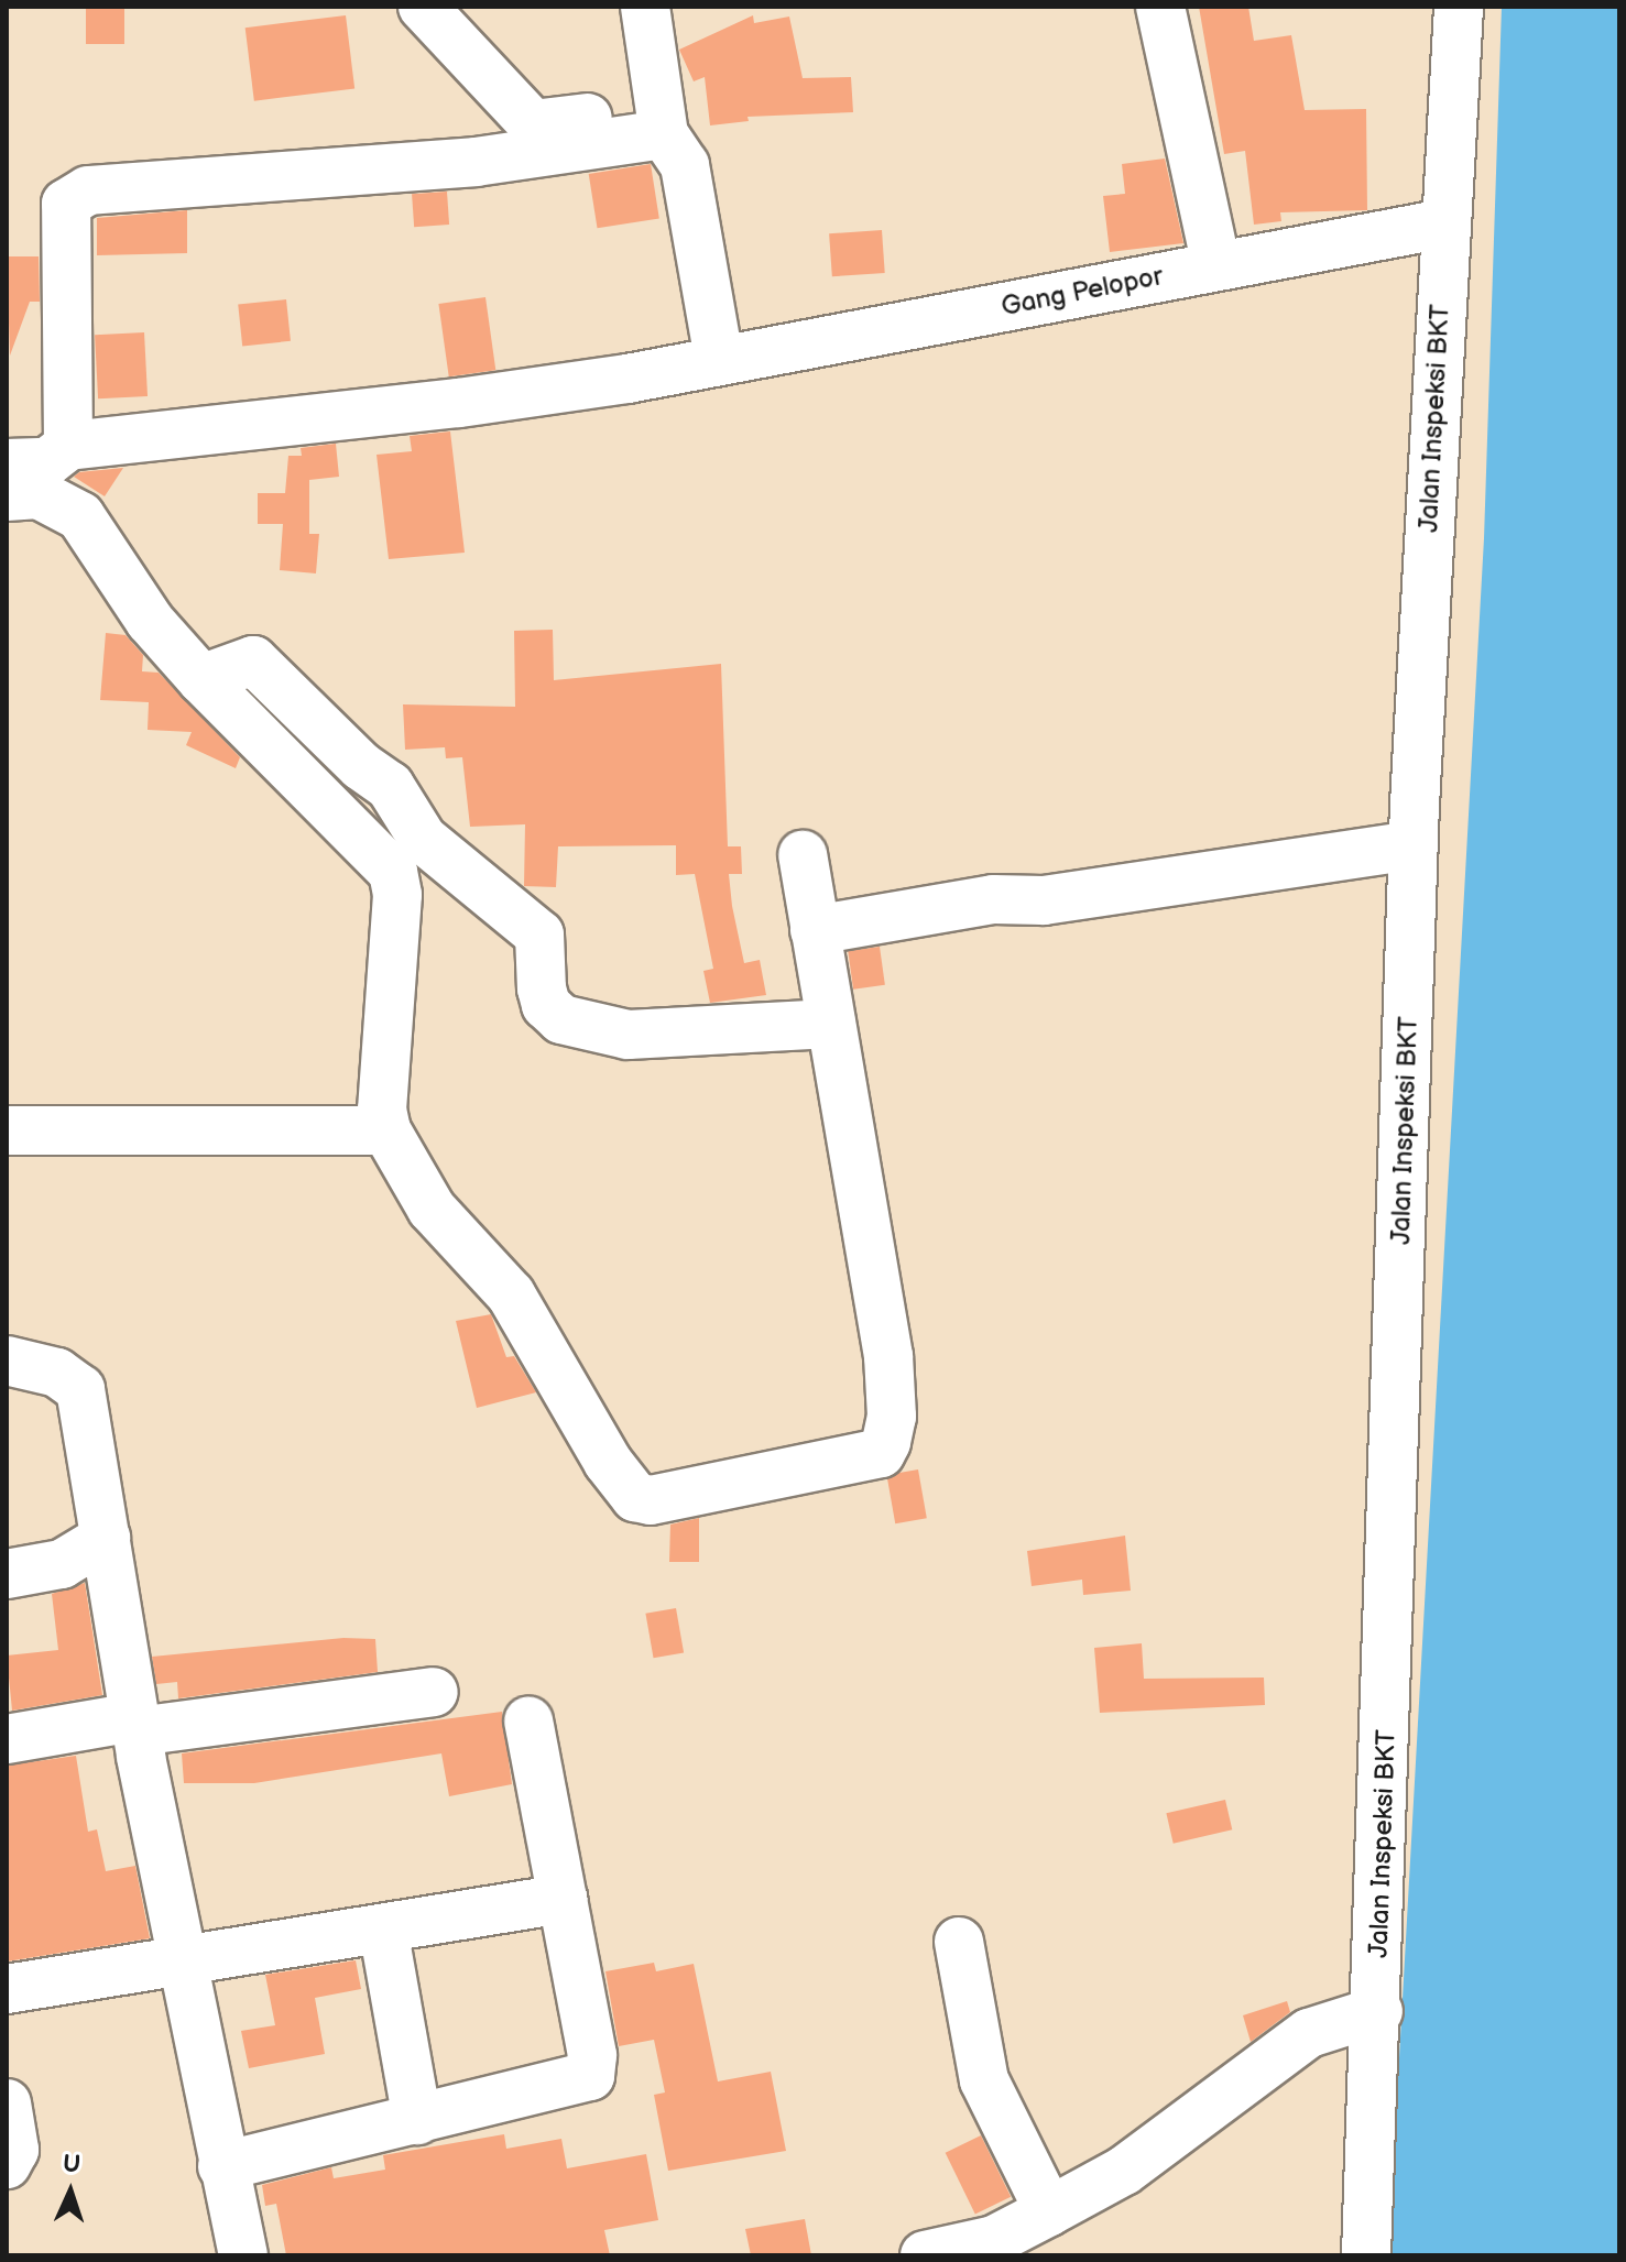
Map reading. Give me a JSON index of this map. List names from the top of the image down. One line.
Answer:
{"streets":{"street":["Gang Pelopor","Jalan Inspeksi BKT"]},"crossings":[["Gang Pelopor","Jalan Inspeksi BKT"]],"north":"top"}
